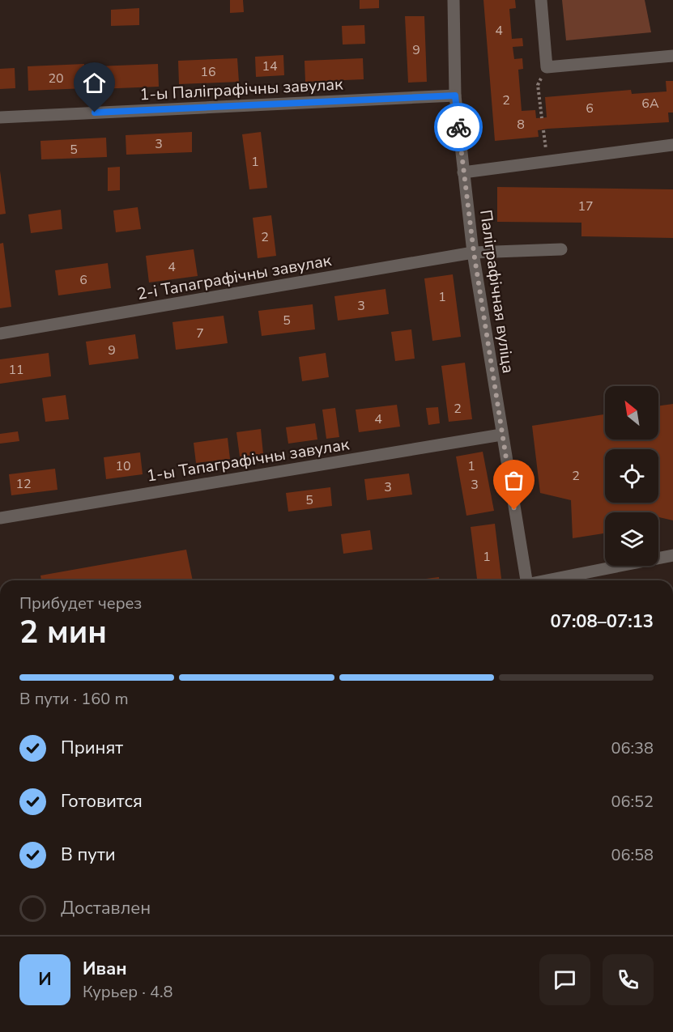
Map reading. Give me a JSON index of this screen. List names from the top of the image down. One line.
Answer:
{"streets":{"street":["1-ы Паліграфічны завулак","2-і Тапаграфічны завулак","Паліграфічная вуліца","1-ы Тапаграфічны завулак"]},"crossings":[["1-ы Паліграфічны завулак","Паліграфічная вуліца"],["2-і Тапаграфічны завулак","Паліграфічная вуліца"],["Паліграфічная вуліца","1-ы Тапаграфічны завулак"]],"house_numbers":["4","9","14","16","20","2","6А","6","8","3","5","1","17","2","4","6","1","3","5","7","9","11","2","4","10","1","2","12","3","3","5","1"],"north":"top left","page":{"heading":["2 мин","Прибудет через","07:08–07:13"],"panel":["Иван","Курьер · 4.8"],"bar":"В пути · 160 m","list":[["Принят","06:38"],["Готовится","06:52"],["В пути","06:58"],"Доставлен"],"round":"И"}}
